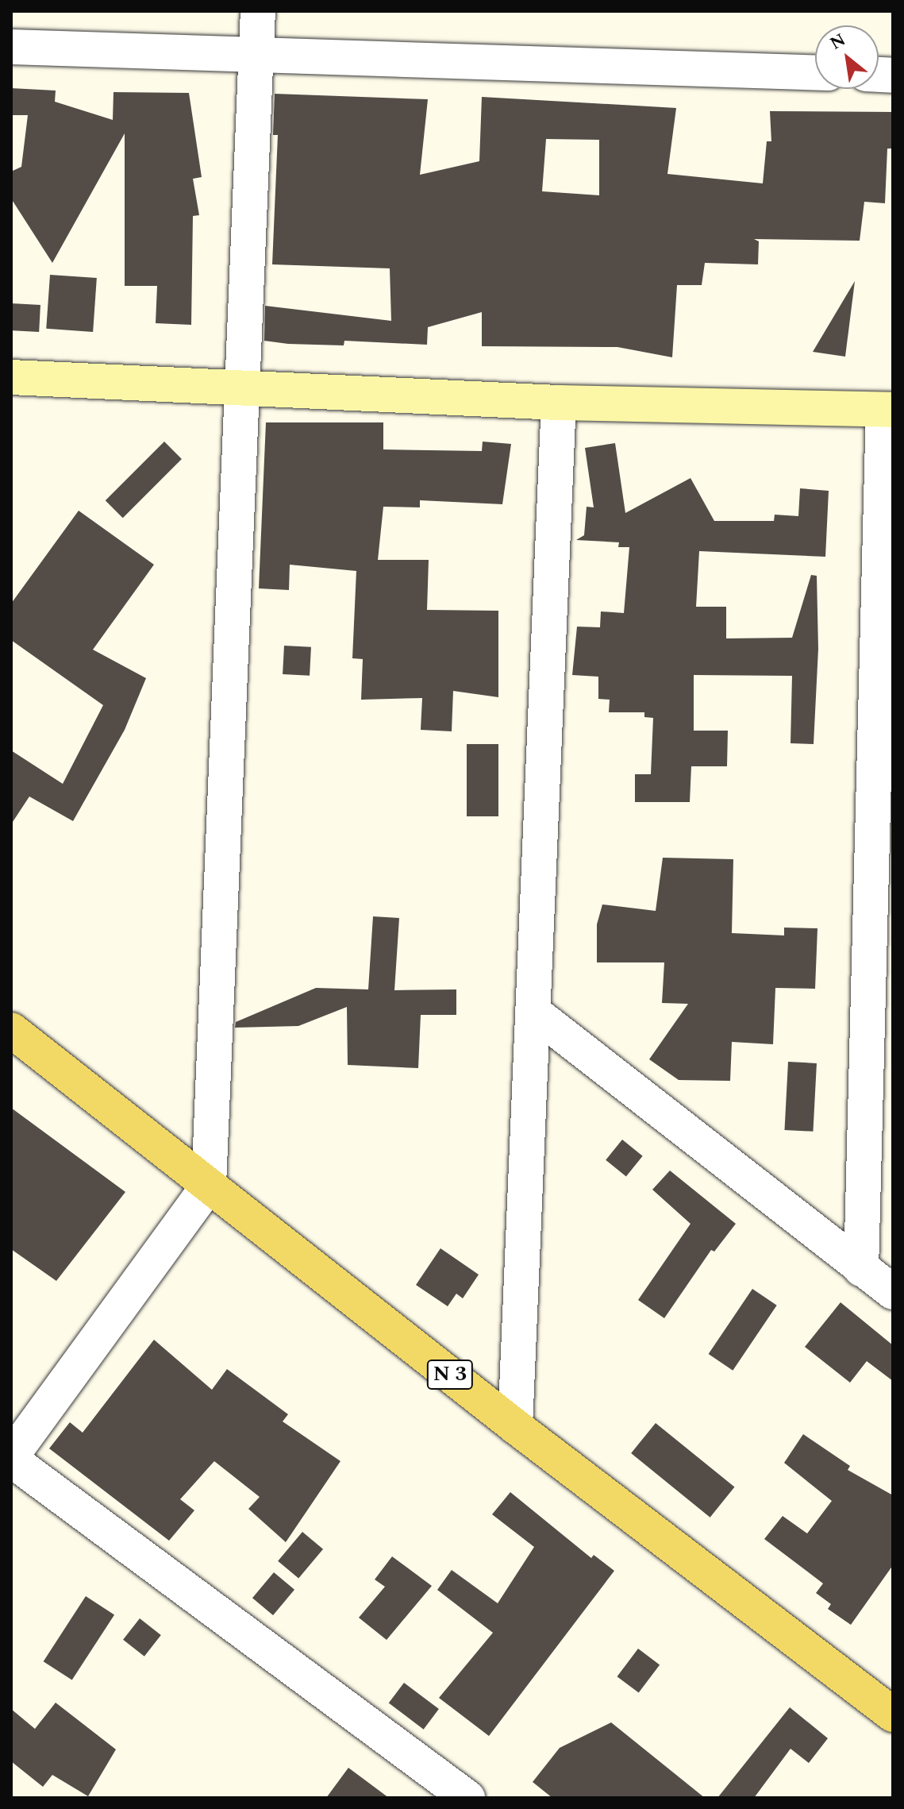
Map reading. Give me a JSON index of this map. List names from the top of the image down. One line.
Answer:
{"streets":{"main road":["N 3"]},"north":"top left"}
